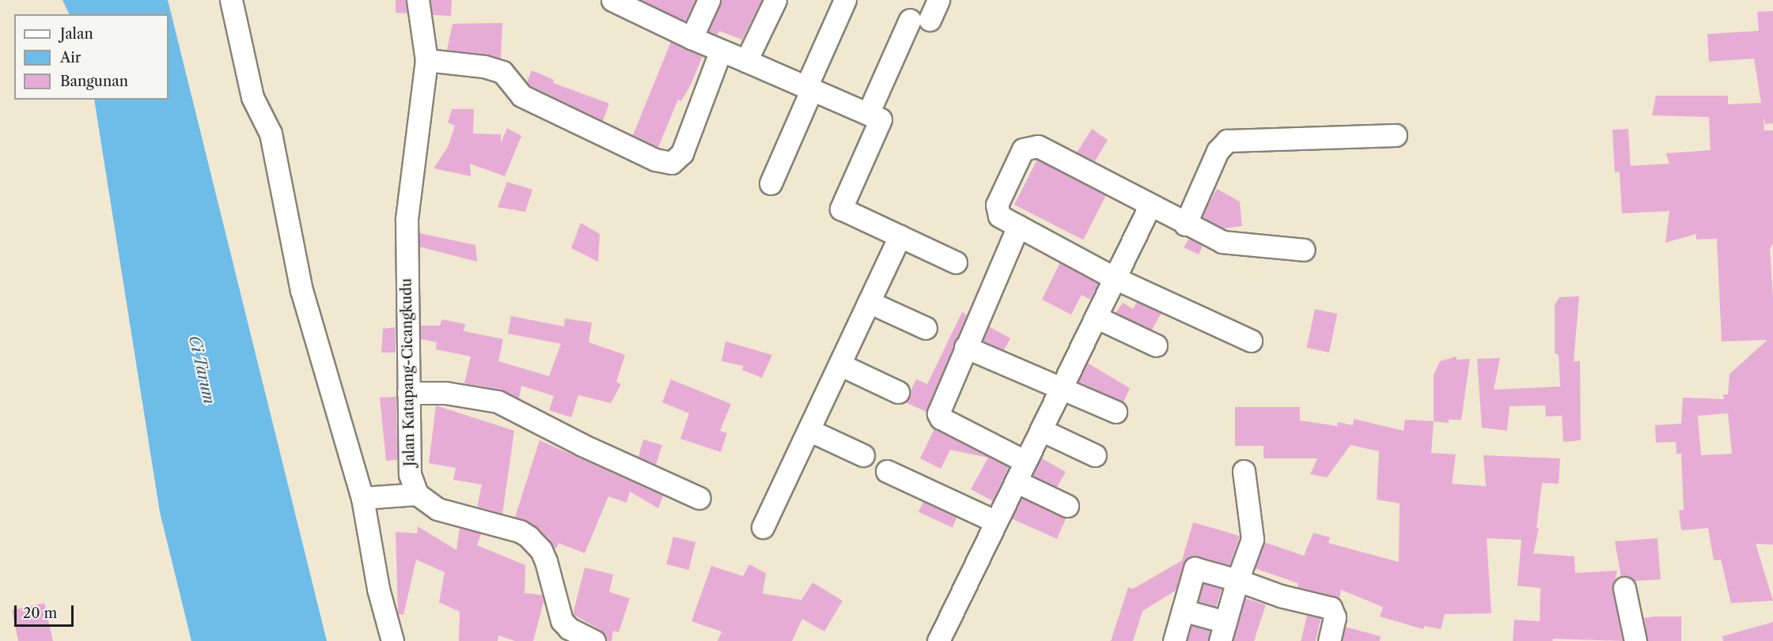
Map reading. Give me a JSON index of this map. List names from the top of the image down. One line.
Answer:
{"streets":{"street":["Jalan Katapang-Cicangkudu"]},"water":["Ci Tarum"],"legend":["Jalan","Air","Bangunan"],"scale_bar":"20 m"}
